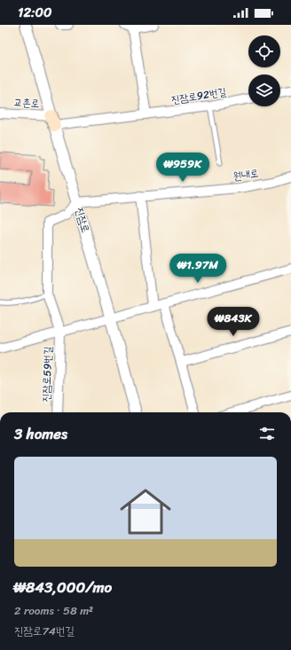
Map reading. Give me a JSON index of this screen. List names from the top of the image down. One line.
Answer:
{"streets":{"street":["진잠로92번길","교촌로","원내로","진잠로","진잠로59번길"]},"crossings":[["진잠로92번길","교촌로"],["진잠로92번길","원내로"],["진잠로92번길","진잠로"],["교촌로","진잠로"],["원내로","진잠로"],["원내로","진잠로59번길"],["진잠로","진잠로59번길"]],"page":{"status":"12:00","price":["₩959K","₩1.97M","₩843K"],"heading":"3 homes","list":[{"name":"₩843,000/mo","note":"2 rooms · 58 m² · 진잠로74번길"}]}}
